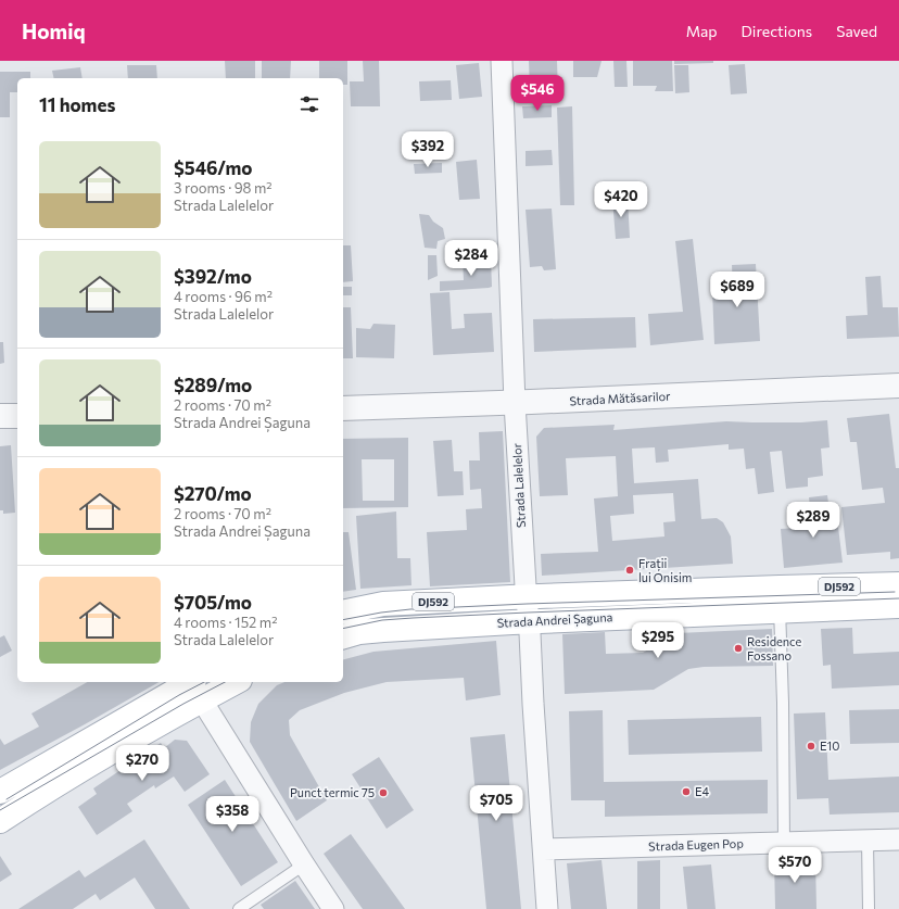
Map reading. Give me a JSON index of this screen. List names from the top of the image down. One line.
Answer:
{"streets":{"main road":["DJ592","Strada Andrei Șaguna"],"street":["Strada Mătăsarilor","Strada Lalelelor","Strada Eugen Pop"]},"crossings":[["Strada Mătăsarilor","Strada Lalelelor"],["Strada Lalelelor","Strada Andrei Șaguna"],["Strada Lalelelor","Strada Eugen Pop"]],"places":["Frații lui Onisim","Residence Fossano","E10","E4","Punct termic 75"],"page":{"header":"Homiq","nav":["Map","Directions","Saved"],"price":["$546","$392","$420","$284","$689","$289","$295","$270","$705","$358","$570"],"heading":"11 homes","list":[{"name":"$546/mo","note":"3 rooms · 98 m² · Strada Lalelelor"},{"name":"$392/mo","note":"4 rooms · 96 m² · Strada Lalelelor"},{"name":"$289/mo","note":"2 rooms · 70 m² · Strada Andrei Șaguna"},{"name":"$270/mo","note":"2 rooms · 70 m² · Strada Andrei Șaguna"},{"name":"$705/mo","note":"4 rooms · 152 m² · Strada Lalelelor"}]}}
